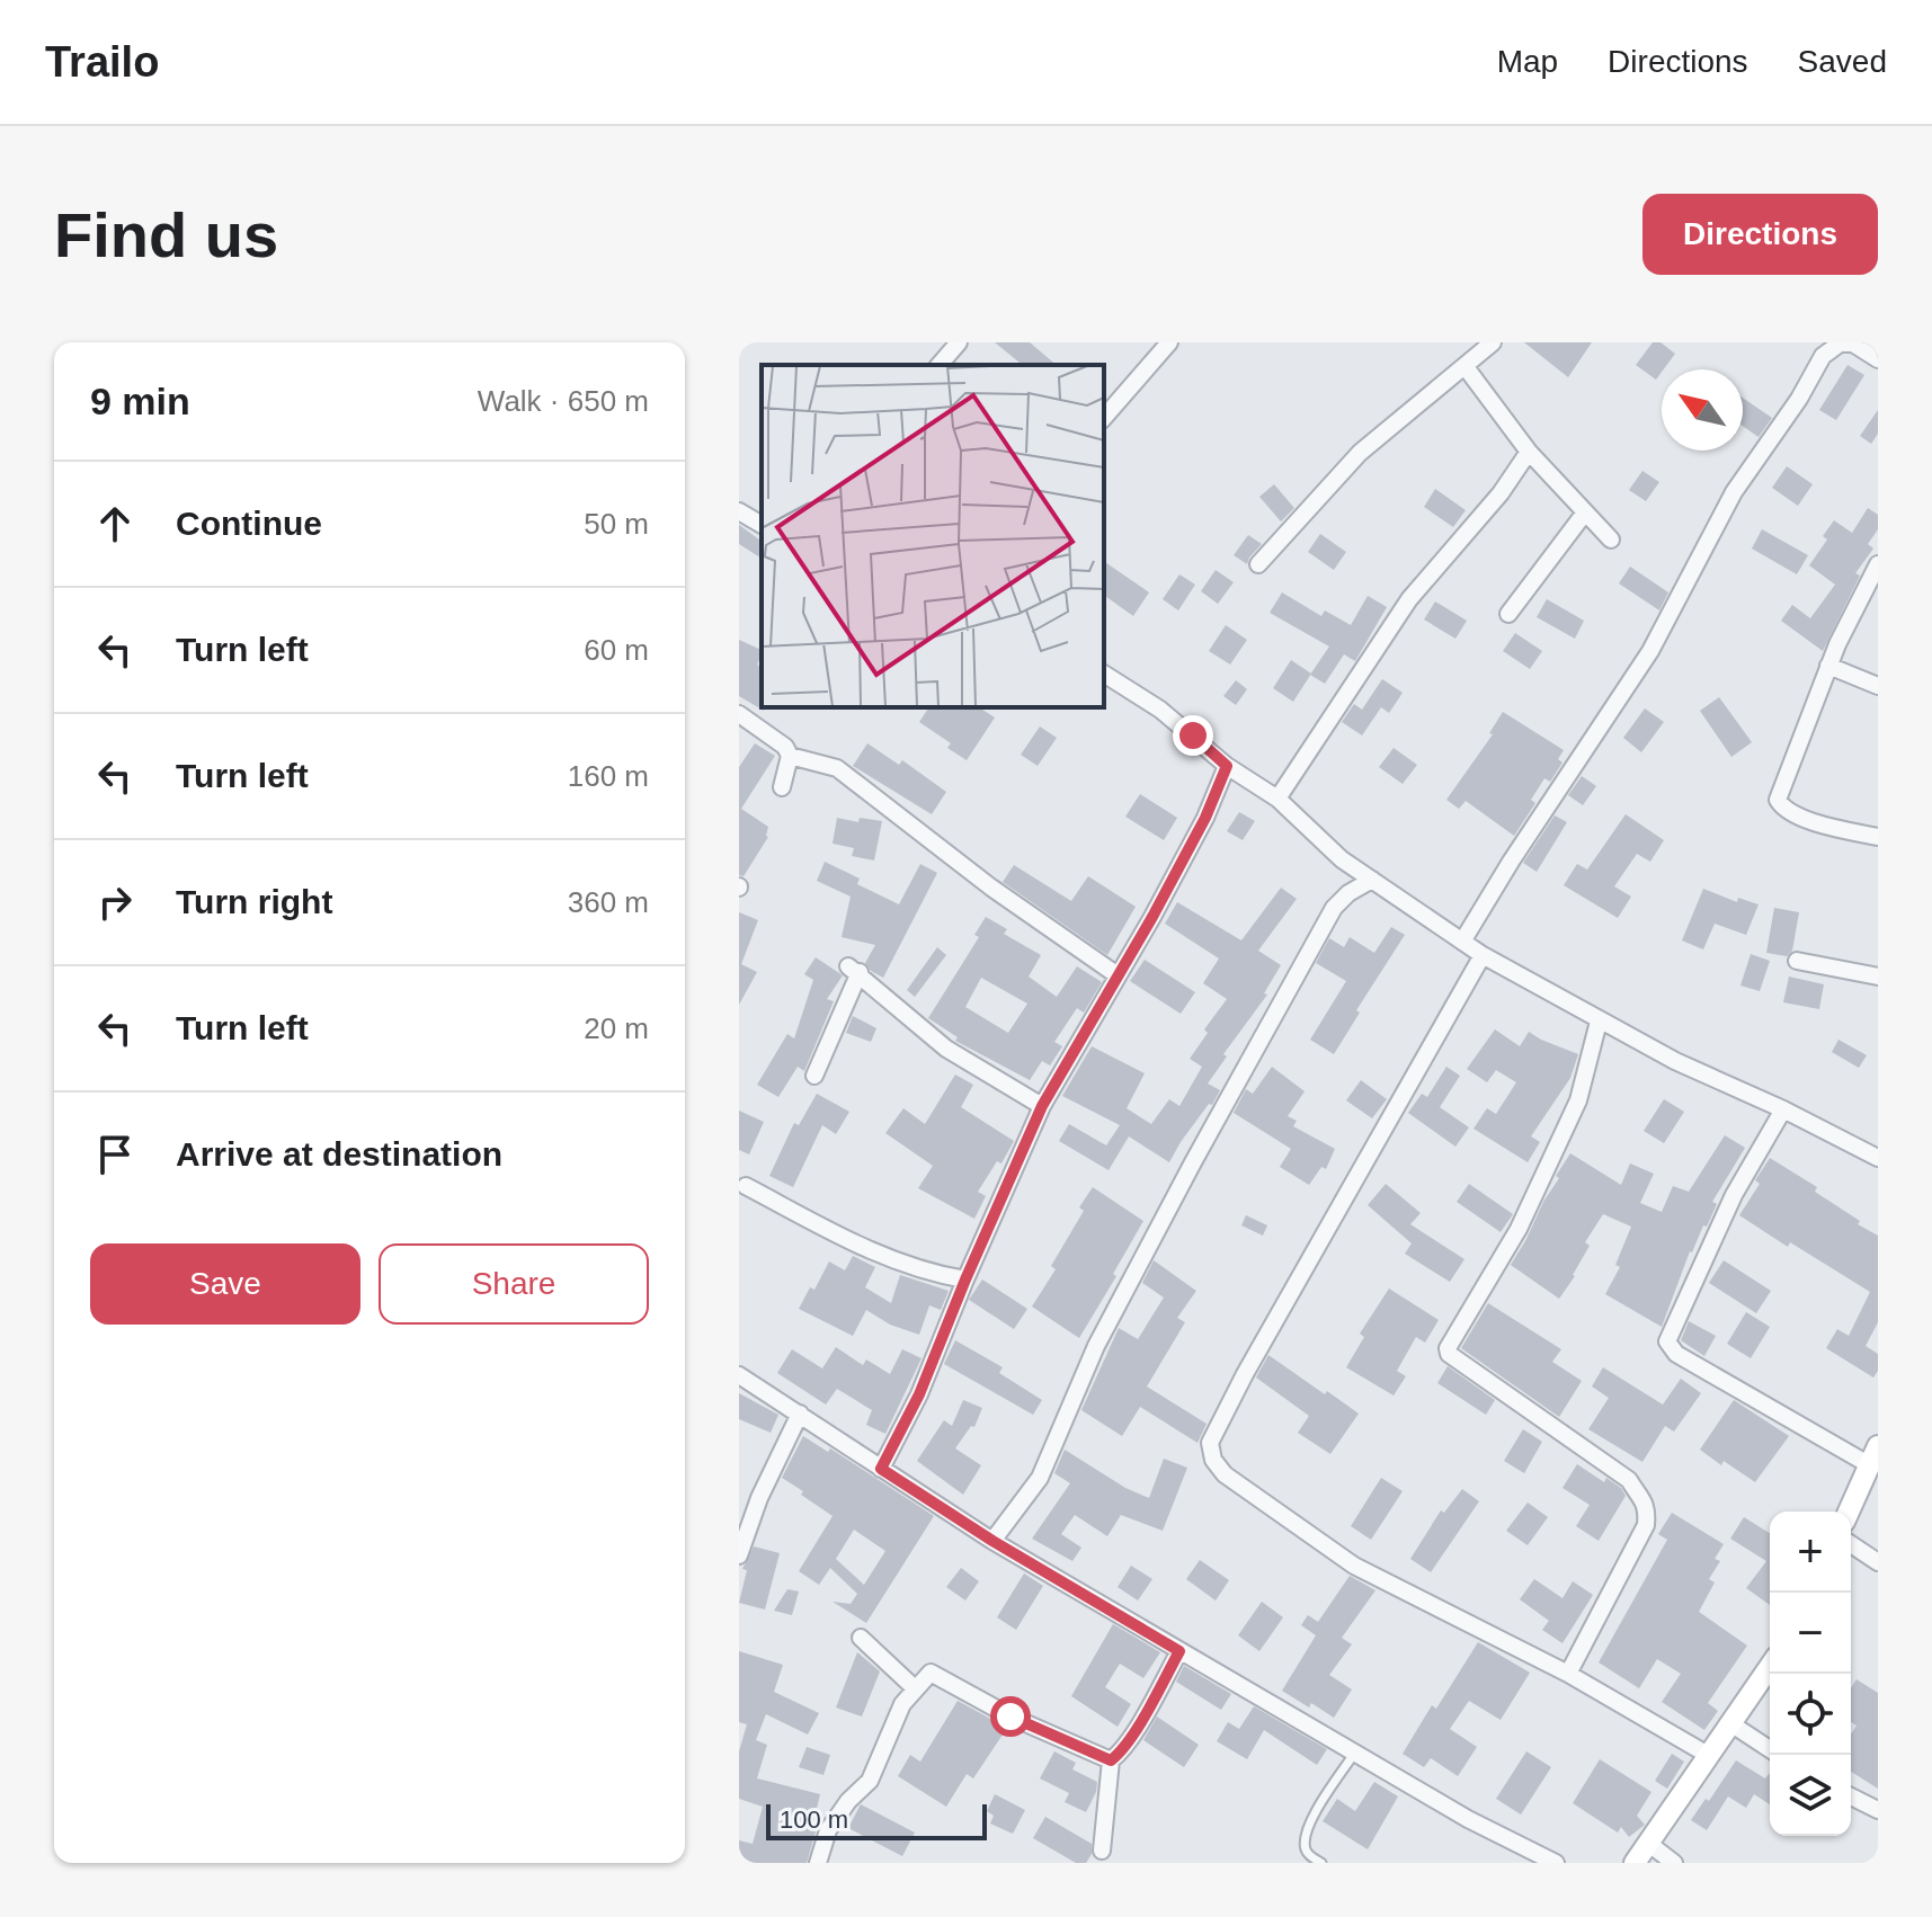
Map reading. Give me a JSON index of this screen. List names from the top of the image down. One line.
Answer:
{"scale_bar":"100 m","north":"top left","page":{"header":"Trailo","nav":["Map","Directions","Saved"],"buttons":["Directions",["Save","Share"]],"title":"Find us","heading":["9 min","Walk · 650 m"],"list":[["Continue","50 m"],["Turn left","60 m"],["Turn left","160 m"],["Turn right","360 m"],["Turn left","20 m"],"Arrive at destination"],"map_buttons":["+","−"],"scale":"100 m"}}
